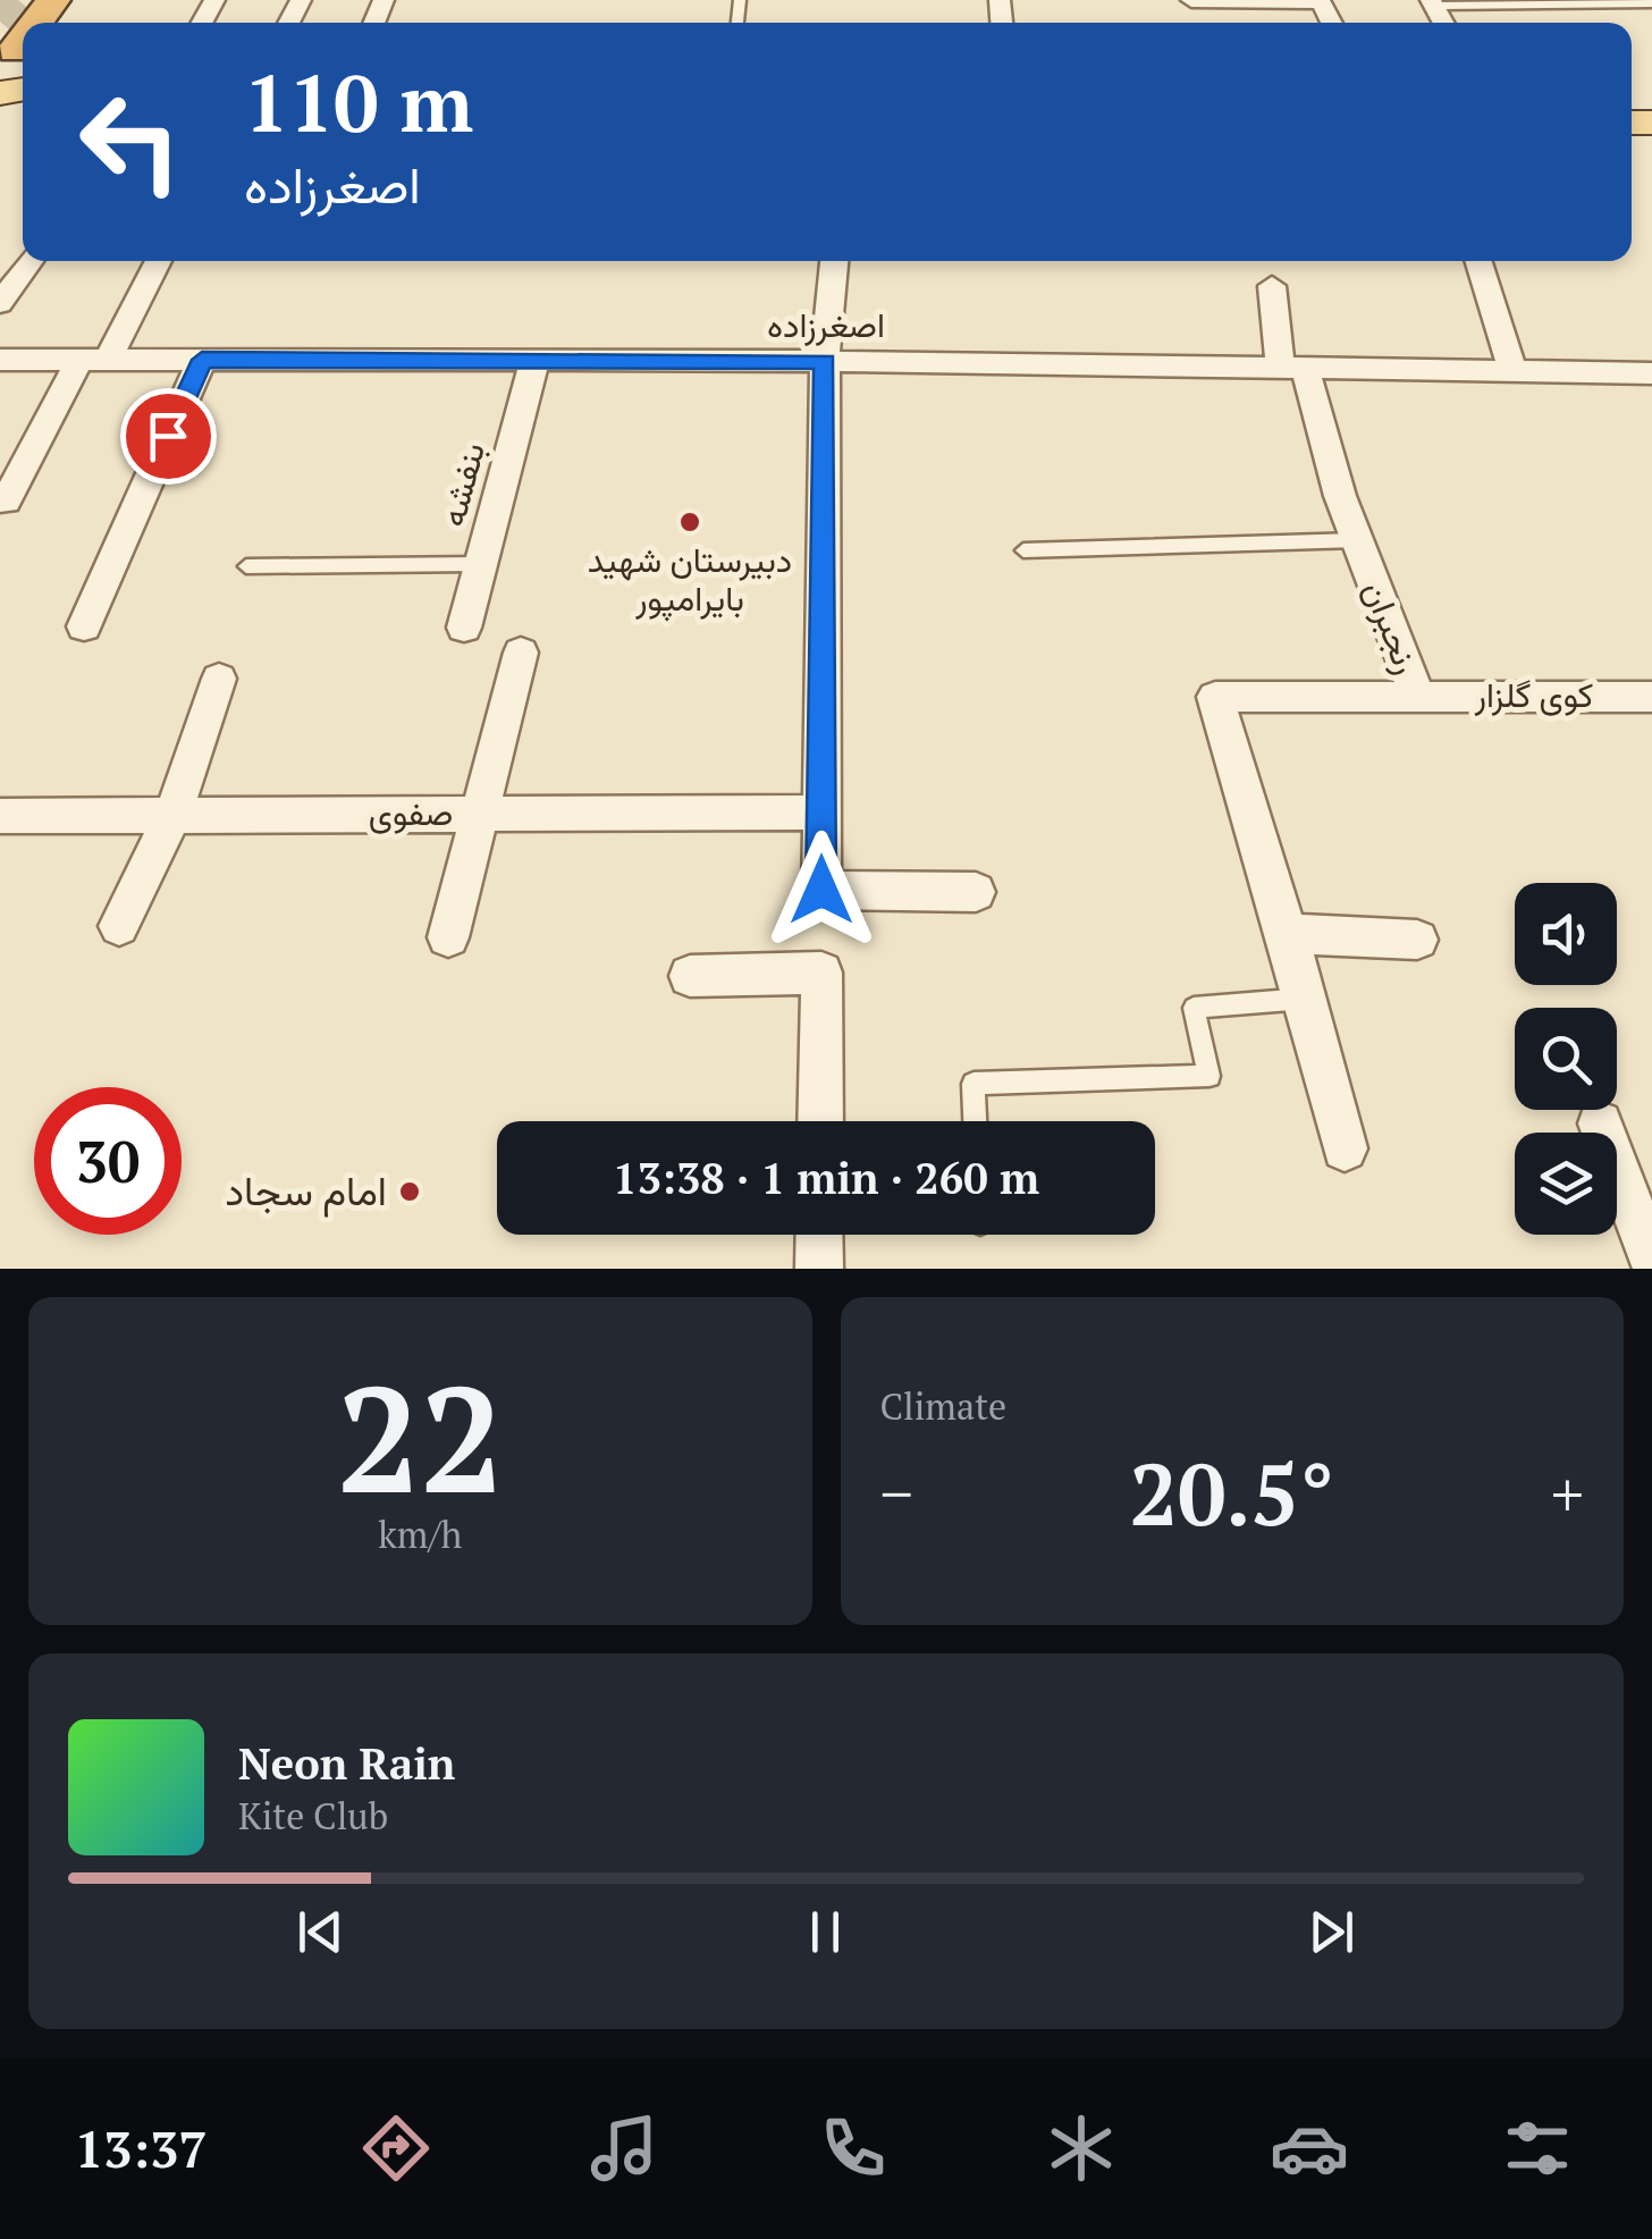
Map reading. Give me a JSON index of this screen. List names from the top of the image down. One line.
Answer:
{"streets":{"street":["اصغرزاده","بنفشه","رنجبران","کوی گلزار","صفوی"]},"crossings":[["اصغرزاده","بنفشه"],["اصغرزاده","رنجبران"],["رنجبران","کوی گلزار"]],"places":["دبیرستان شهید بایرامپور","امام سجاد"],"page":{"turn":["110 m","اصغرزاده"],"limit":"30","trip":"13:38 · 1 min · 260 m","tile":[["22","km/h"],"Climate"],"heat":["−","20.5°","+"],"song":["Neon Rain","Kite Club"],"tabs":"13:37"}}
